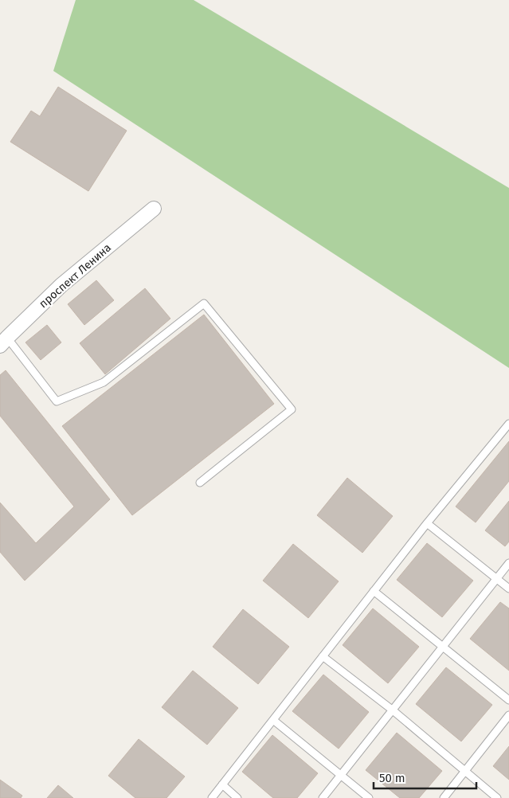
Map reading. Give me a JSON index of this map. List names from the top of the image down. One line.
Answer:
{"streets":{"street":["проспект Ленина"]},"scale_bar":"50 m"}
